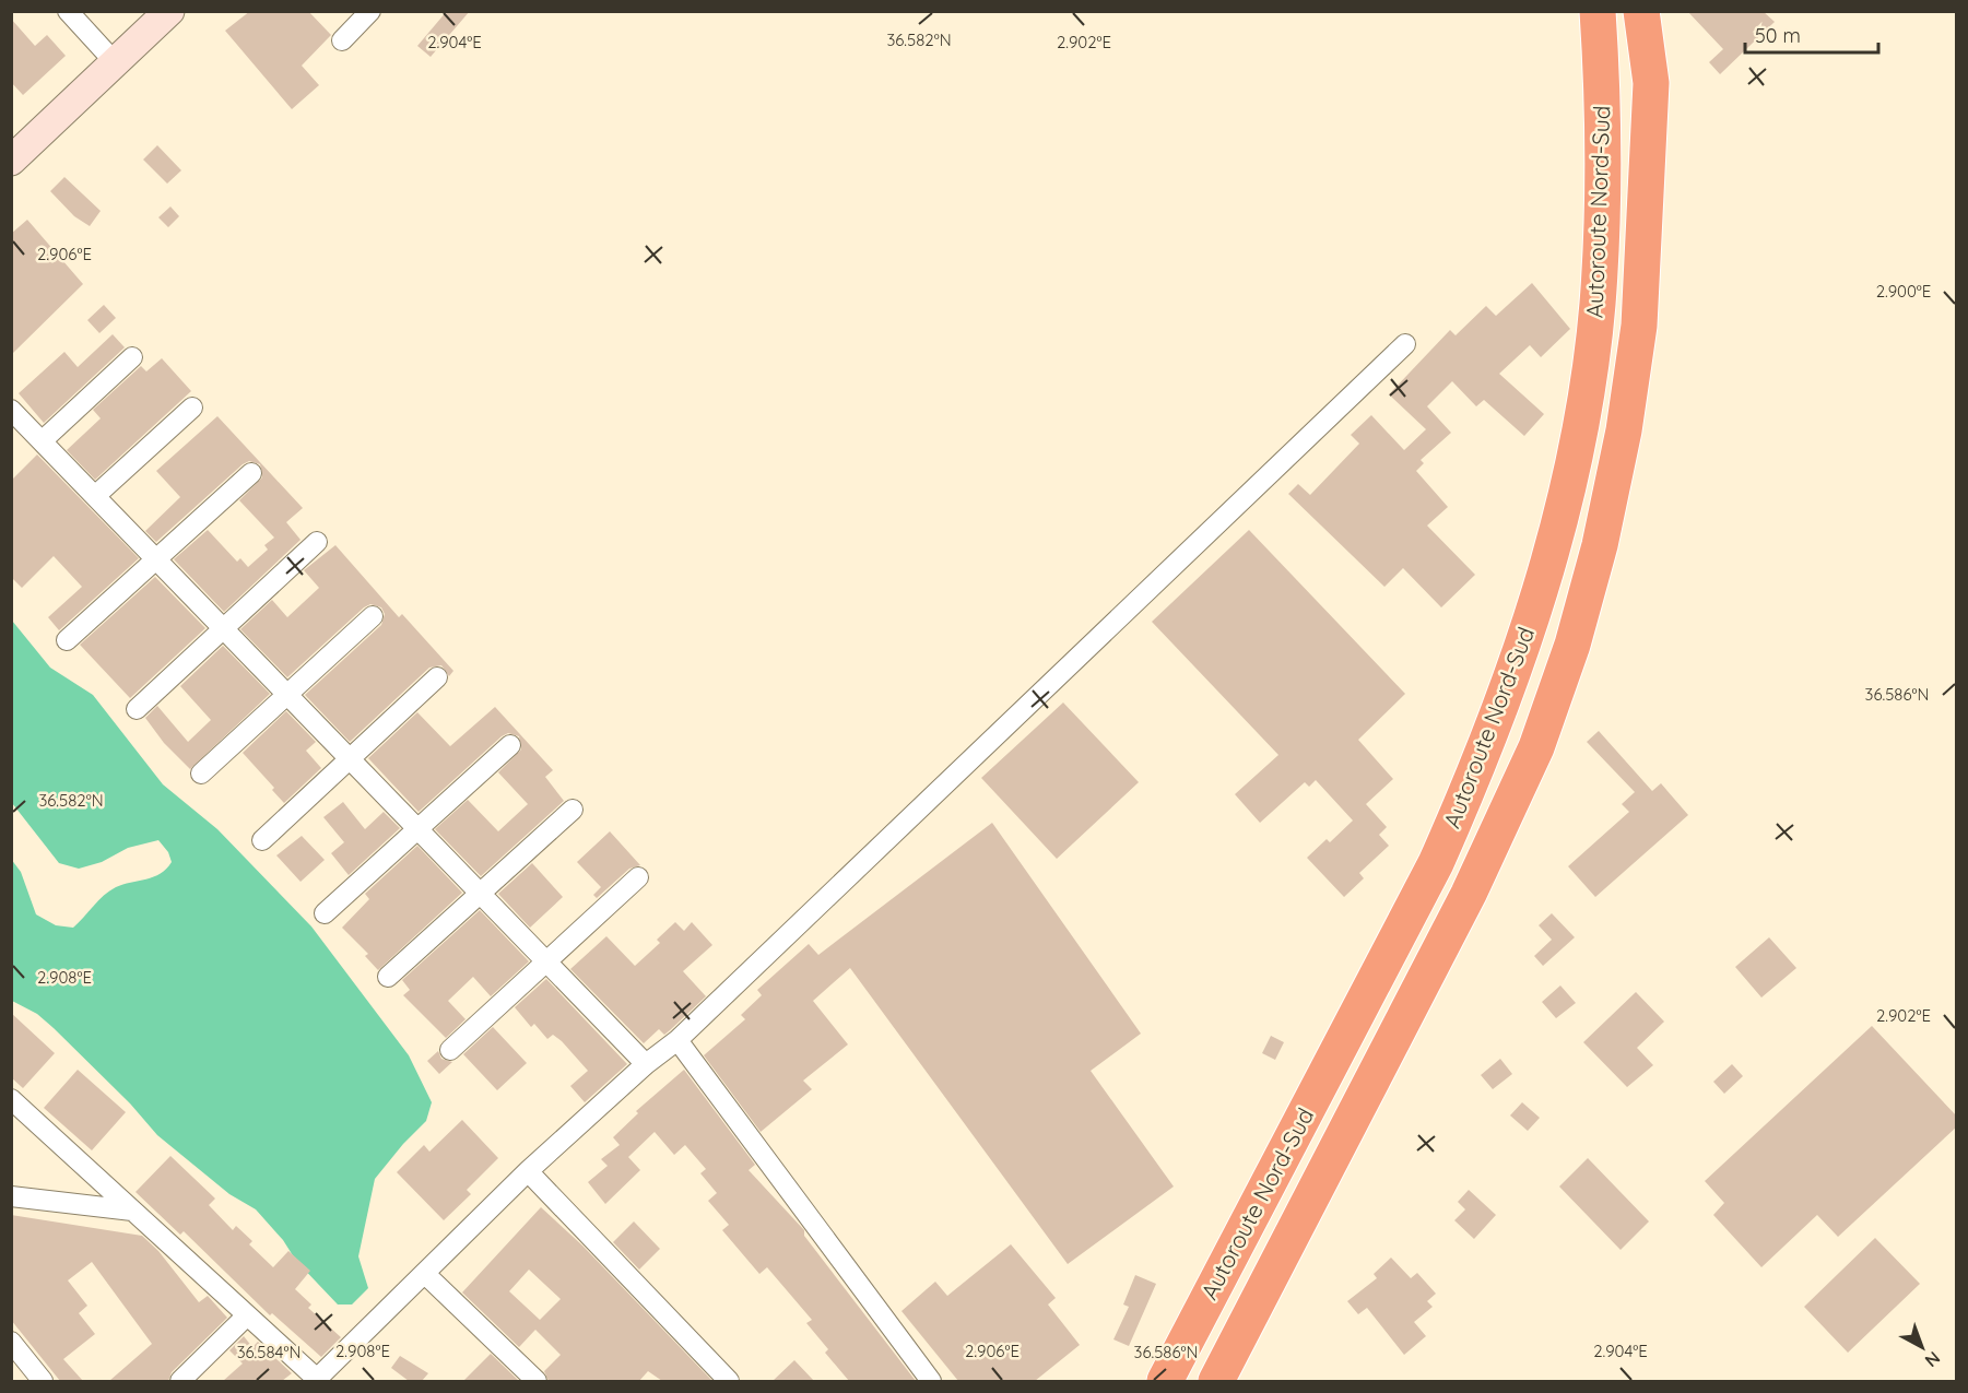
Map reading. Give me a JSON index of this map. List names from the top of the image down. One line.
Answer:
{"streets":{"highway":["Autoroute Nord-Sud"]},"scale_bar":"50 m","north":"bottom right","coordinates":["36.582°N","2.904°E","2.902°E","2.906°E","2.900°E","36.586°N","2.908°E","36.584°N"]}
